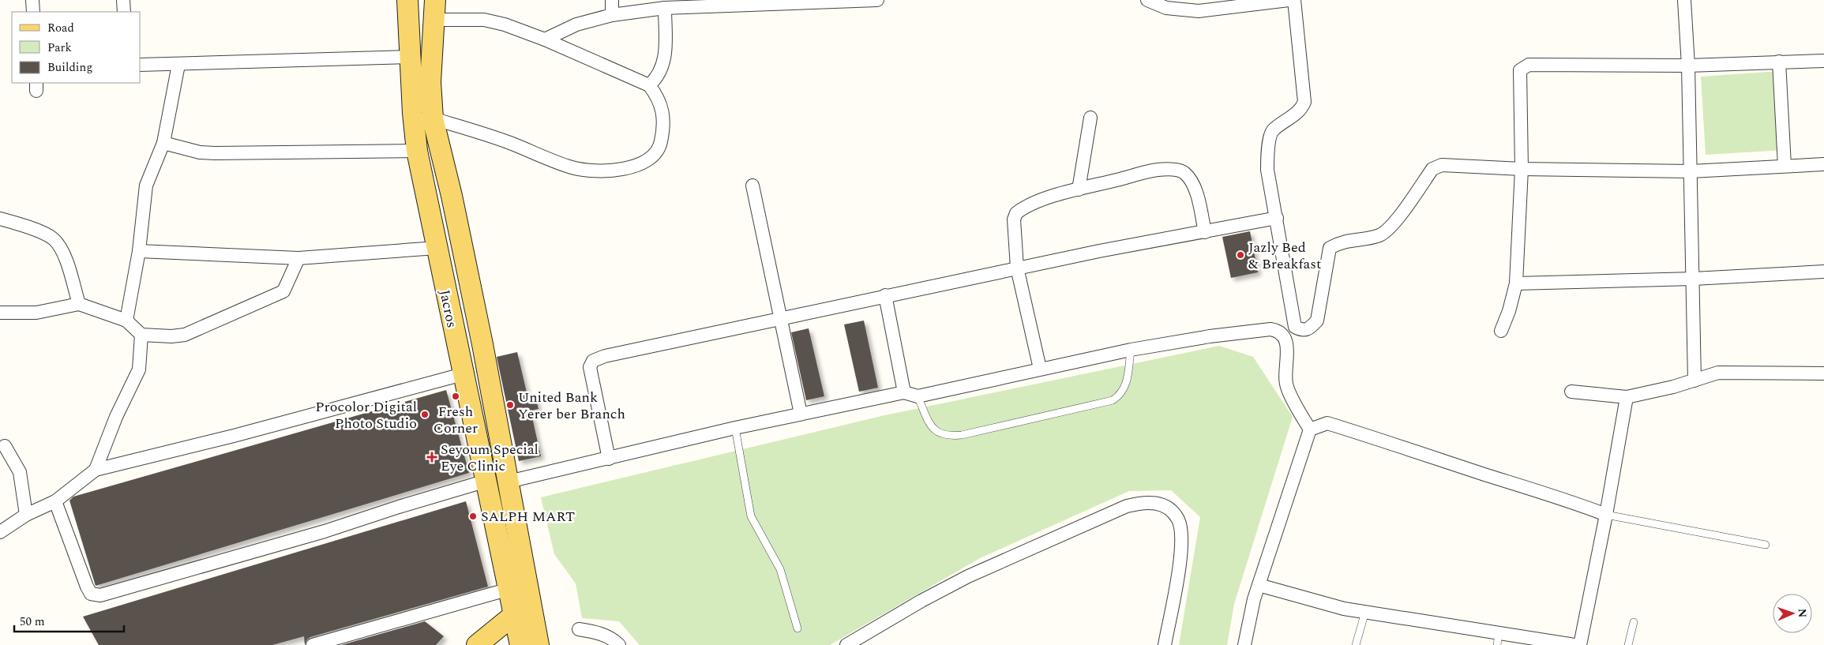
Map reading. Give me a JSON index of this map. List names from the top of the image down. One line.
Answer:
{"streets":{"main road":["Jacros"]},"places":{"other":["Jazly Bed & Breakfast","Fresh Corner","United Bank Yerer ber Branch","Procolor Digital Photo Studio","SALPH MART"],"health":["Seyoum Special Eye Clinic"]},"legend":["Road","Park","Building"],"scale_bar":"50 m","north":"right"}
